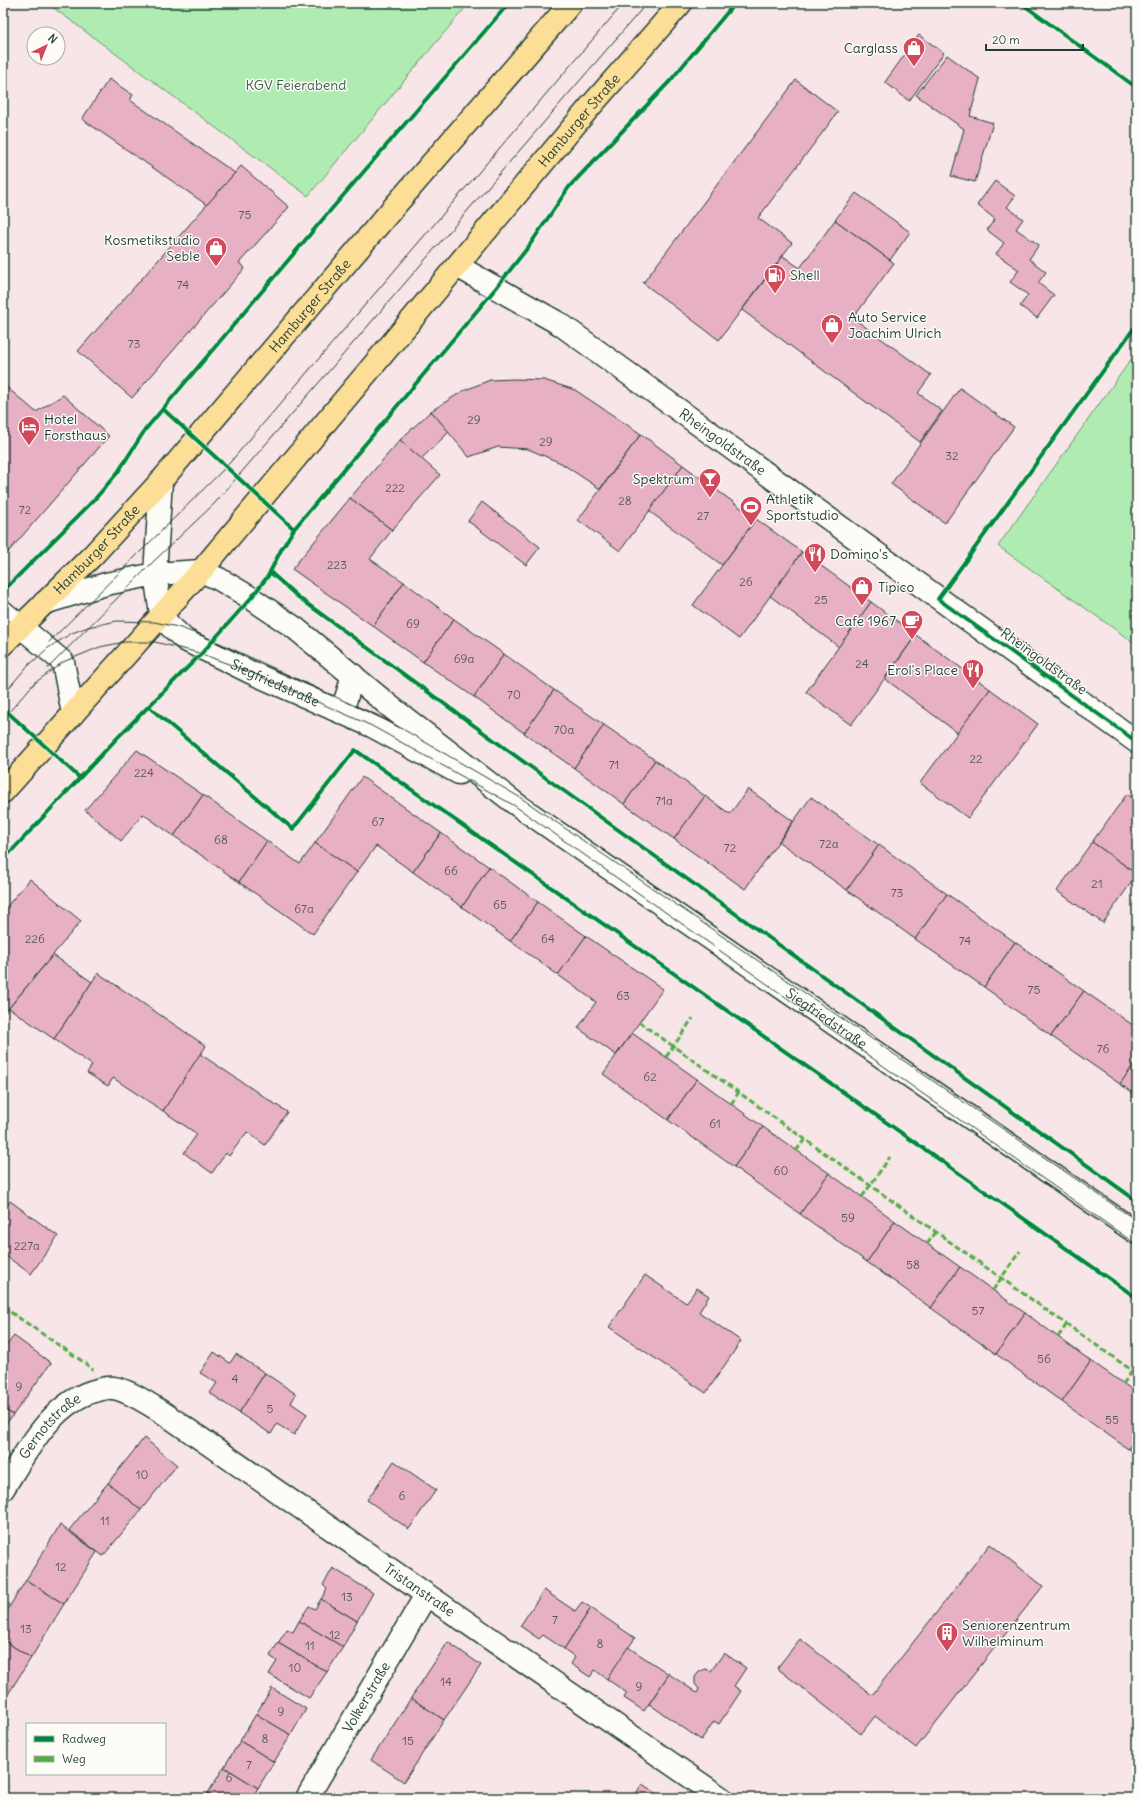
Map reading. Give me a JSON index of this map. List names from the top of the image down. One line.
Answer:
{"streets":{"main road":["Hamburger Straße"],"street":["Rheingoldstraße","Siegfriedstraße","Gernotstraße","Tristanstraße","Volkerstraße"]},"crossings":[["Hamburger Straße","Rheingoldstraße"],["Hamburger Straße","Siegfriedstraße"],["Gernotstraße","Tristanstraße"],["Tristanstraße","Volkerstraße"]],"parks":["KGV Feierabend"],"places":{"shop":["Carglass","Kosmetikstudio Seble","Auto Service Joachim Ulrich","Tipico"],"fuel station":["Shell"],"hotel":["Hotel Forsthaus"],"bar":["Spektrum"],"sports":["Athletik Sportstudio"],"restaurant":["Domino's","Erol's Place"],"cafe":["Cafe 1967"],"building":["Seniorenzentrum Wilhelminum"]},"house_numbers":["75","74","73","29","29","32","222","28","72","27","223","26","25","69","69a","24","70","70a","22","71","224","71a","67","68","72a","72","66","21","73","65","67a","226","64","74","75","63","76","62","61","60","59","227a","58","57","56","4","9","5","55","10","6","11","12","13","7","13","12","8","11","10","14","9","9","8","15","7","6"],"legend":["Radweg","Weg"],"scale_bar":"20 m","north":"top right"}
